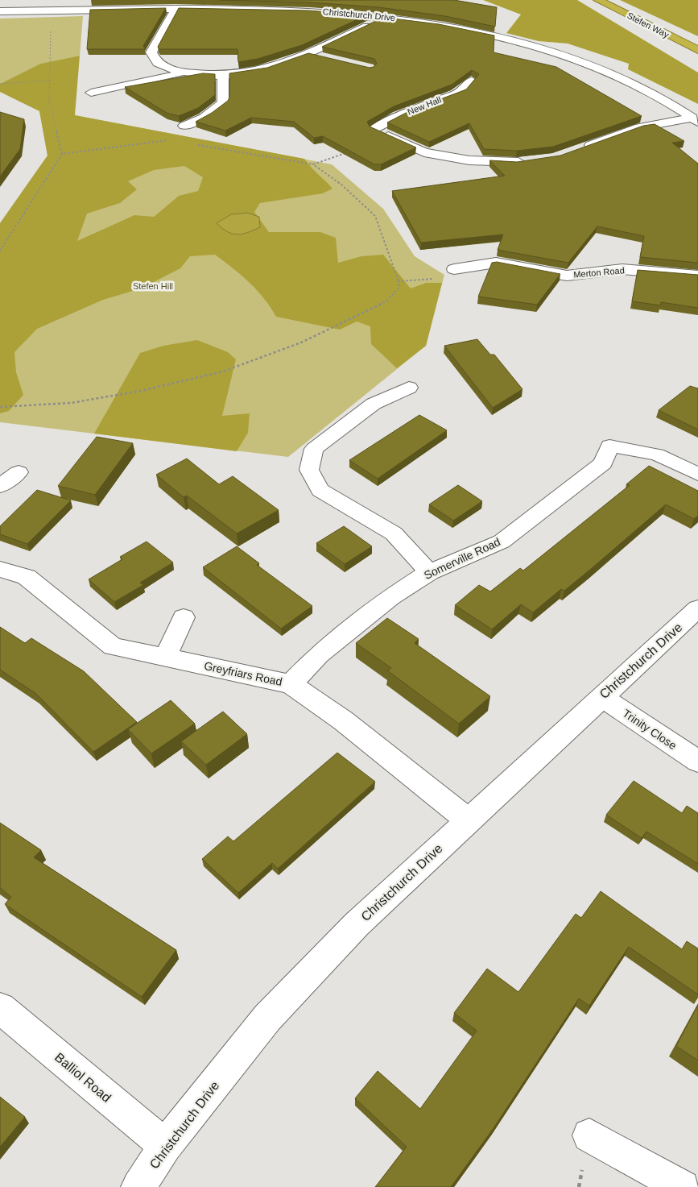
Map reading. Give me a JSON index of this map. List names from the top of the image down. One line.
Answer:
{"streets":{"highway":["Stefen Way"],"street":["Christchurch Drive","New Hall","Merton Road","Somerville Road","Greyfriars Road","Trinity Close","Balliol Road"]},"crossings":[["Christchurch Drive","Greyfriars Road"],["Christchurch Drive","Trinity Close"],["Christchurch Drive","Balliol Road"],["Somerville Road","Greyfriars Road"]],"parks":["Stefen Hill"]}
